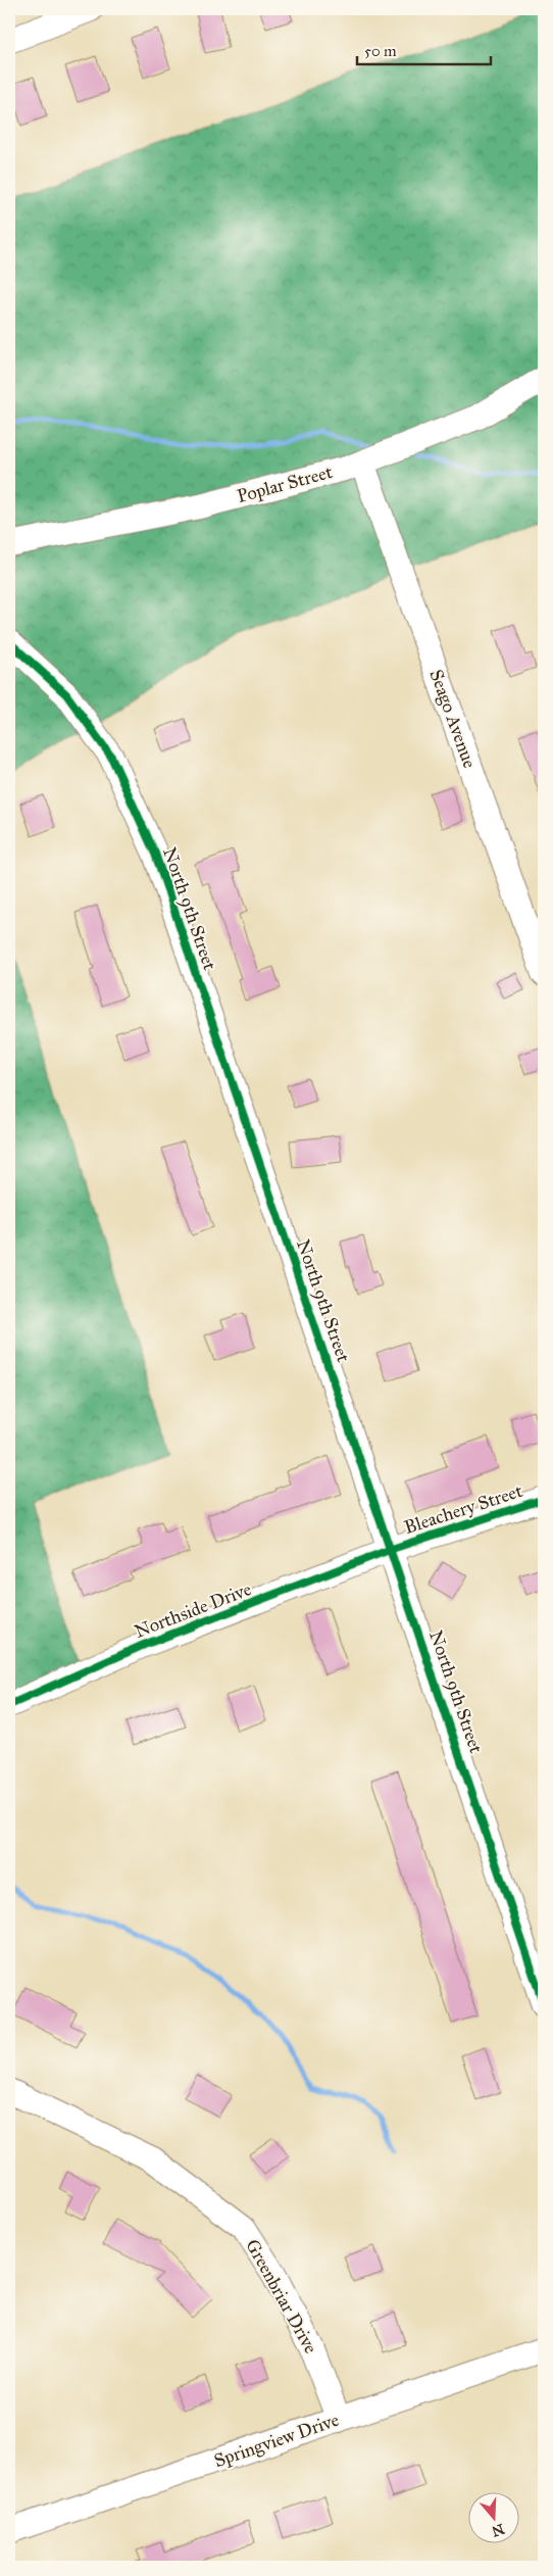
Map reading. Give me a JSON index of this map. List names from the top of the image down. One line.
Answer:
{"streets":{"street":["Poplar Street","Seago Avenue","North 9th Street","Bleachery Street","Northside Drive","Greenbriar Drive","Springview Drive"]},"crossings":[["Poplar Street","Seago Avenue"],["North 9th Street","Bleachery Street"],["North 9th Street","Northside Drive"],["Bleachery Street","Northside Drive"],["Greenbriar Drive","Springview Drive"]],"scale_bar":"50 m","north":"bottom"}
